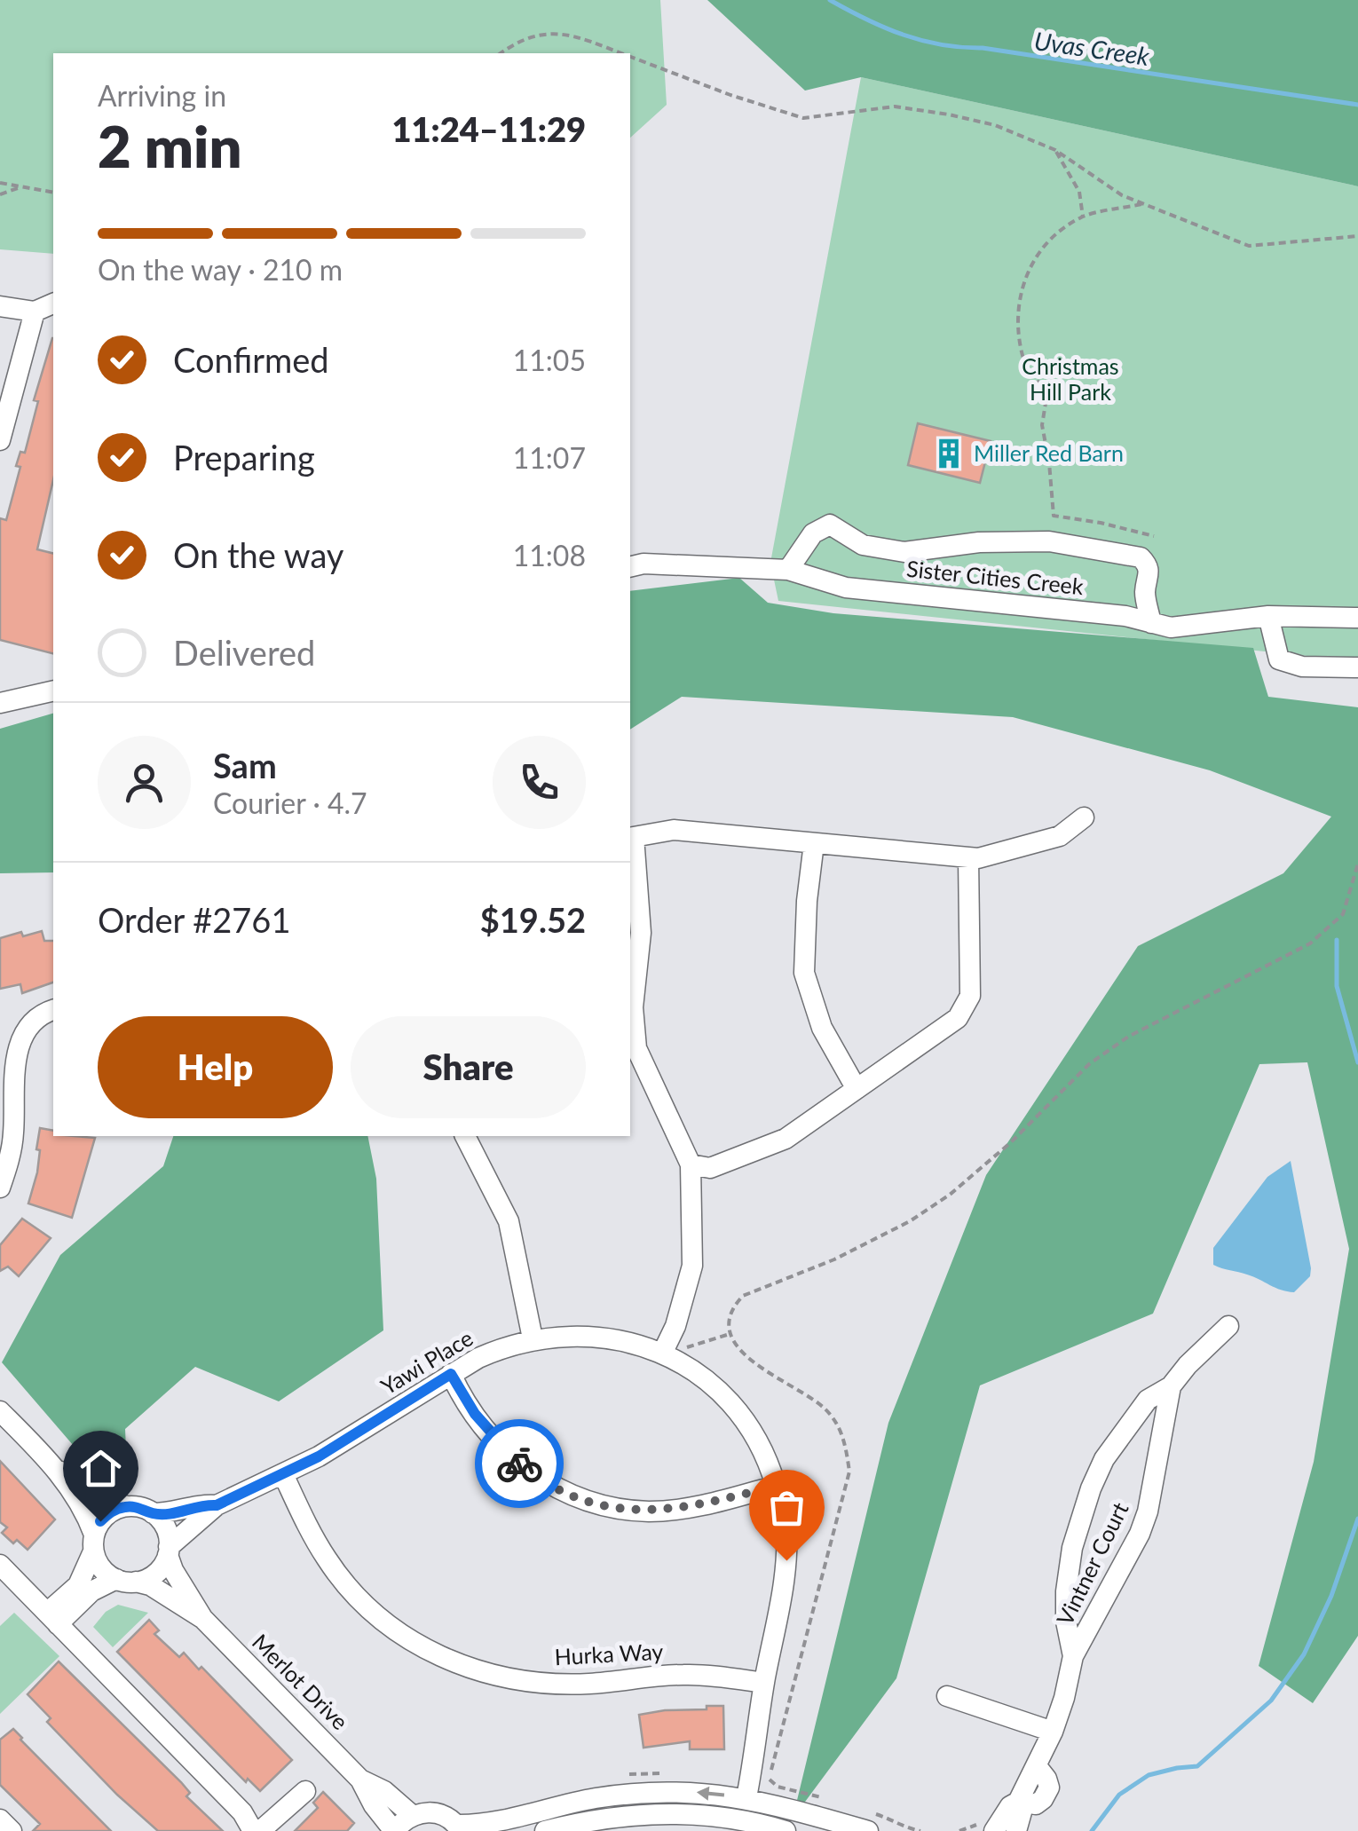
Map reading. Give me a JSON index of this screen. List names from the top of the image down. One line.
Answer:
{"streets":{"street":["Sister Cities Creek","Yawi Place","Vintner Court","Hurka Way","Merlot Drive"]},"crossings":[["Yawi Place","Hurka Way"]],"water":["Uvas Creek"],"parks":["Christmas Hill Park"],"places":{"building":["Miller Red Barn"]},"page":{"heading":["2 min","Arriving in","11:24–11:29"],"panel":["Sam","Courier · 4.7","Order #2761","$19.52"],"bar":"On the way · 210 m","list":[["Confirmed","11:05"],["Preparing","11:07"],["On the way","11:08"],"Delivered"],"buttons":["Help","Share"]}}
